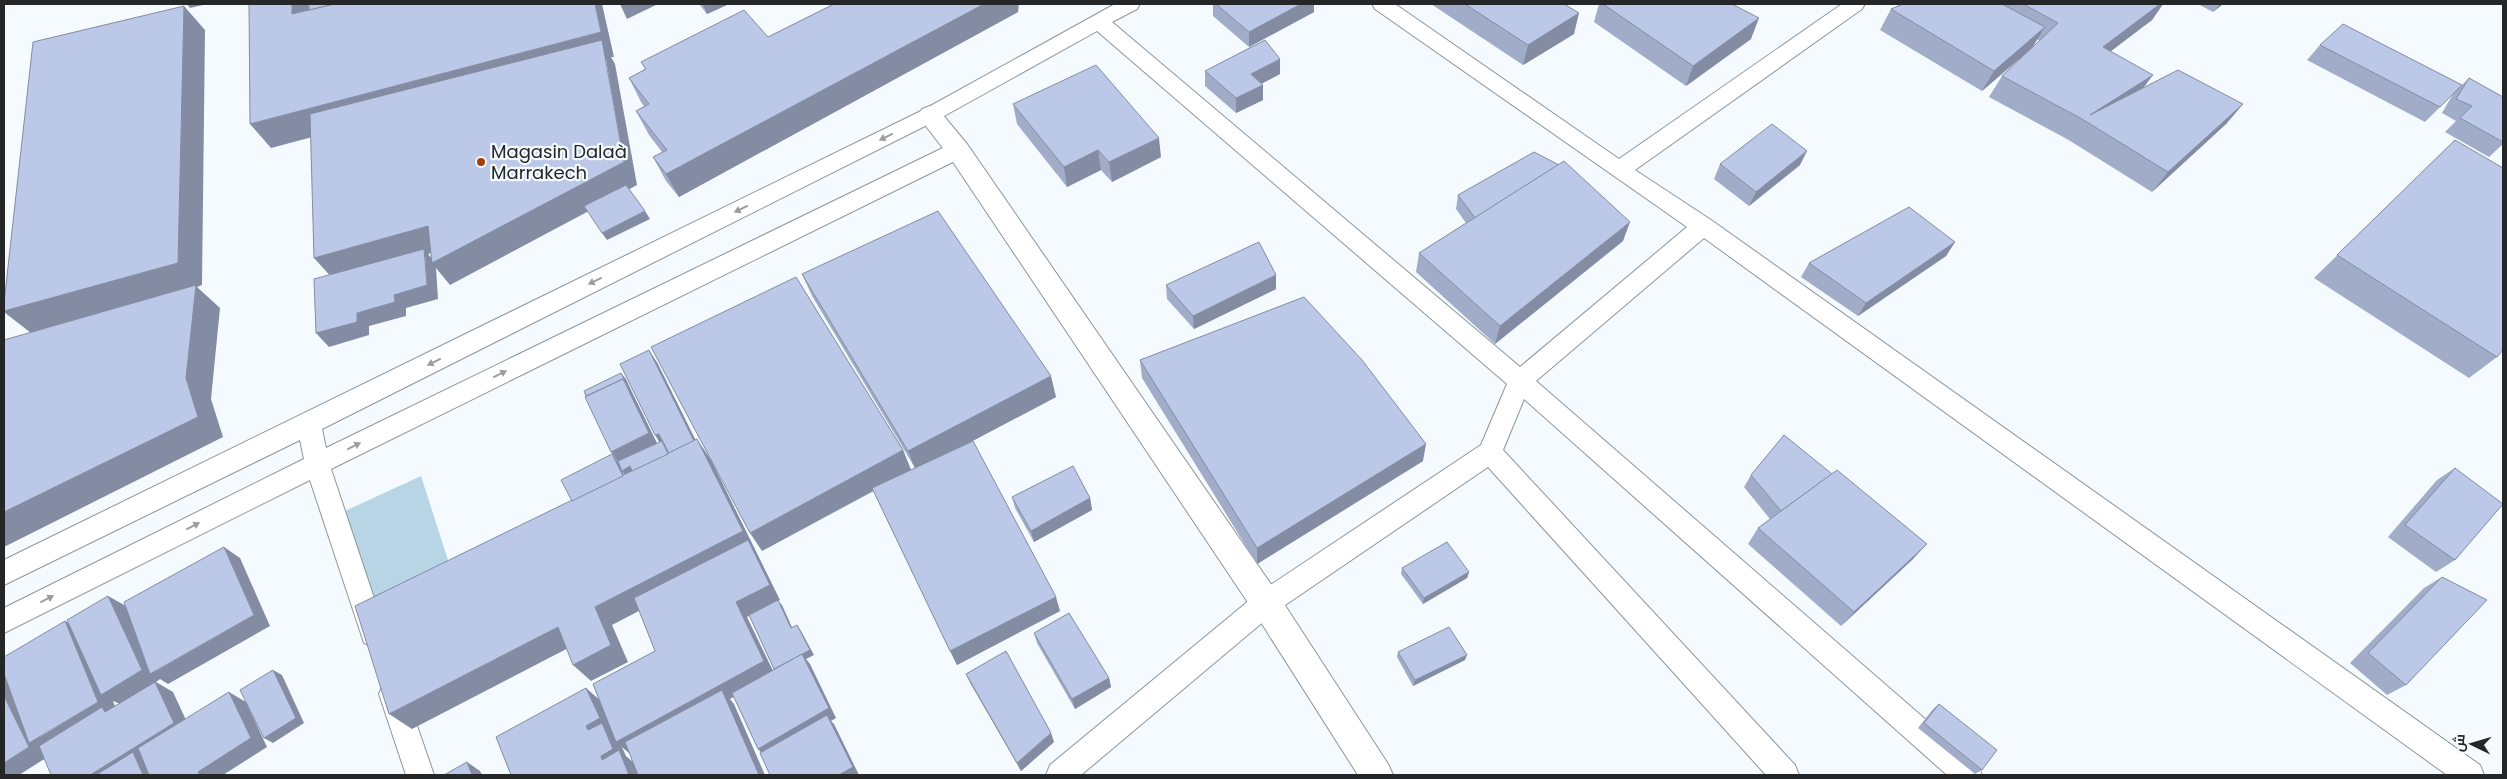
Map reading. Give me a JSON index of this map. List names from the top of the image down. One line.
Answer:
{"places":["Magasin Dalaà Marrakech"],"north":"left"}
